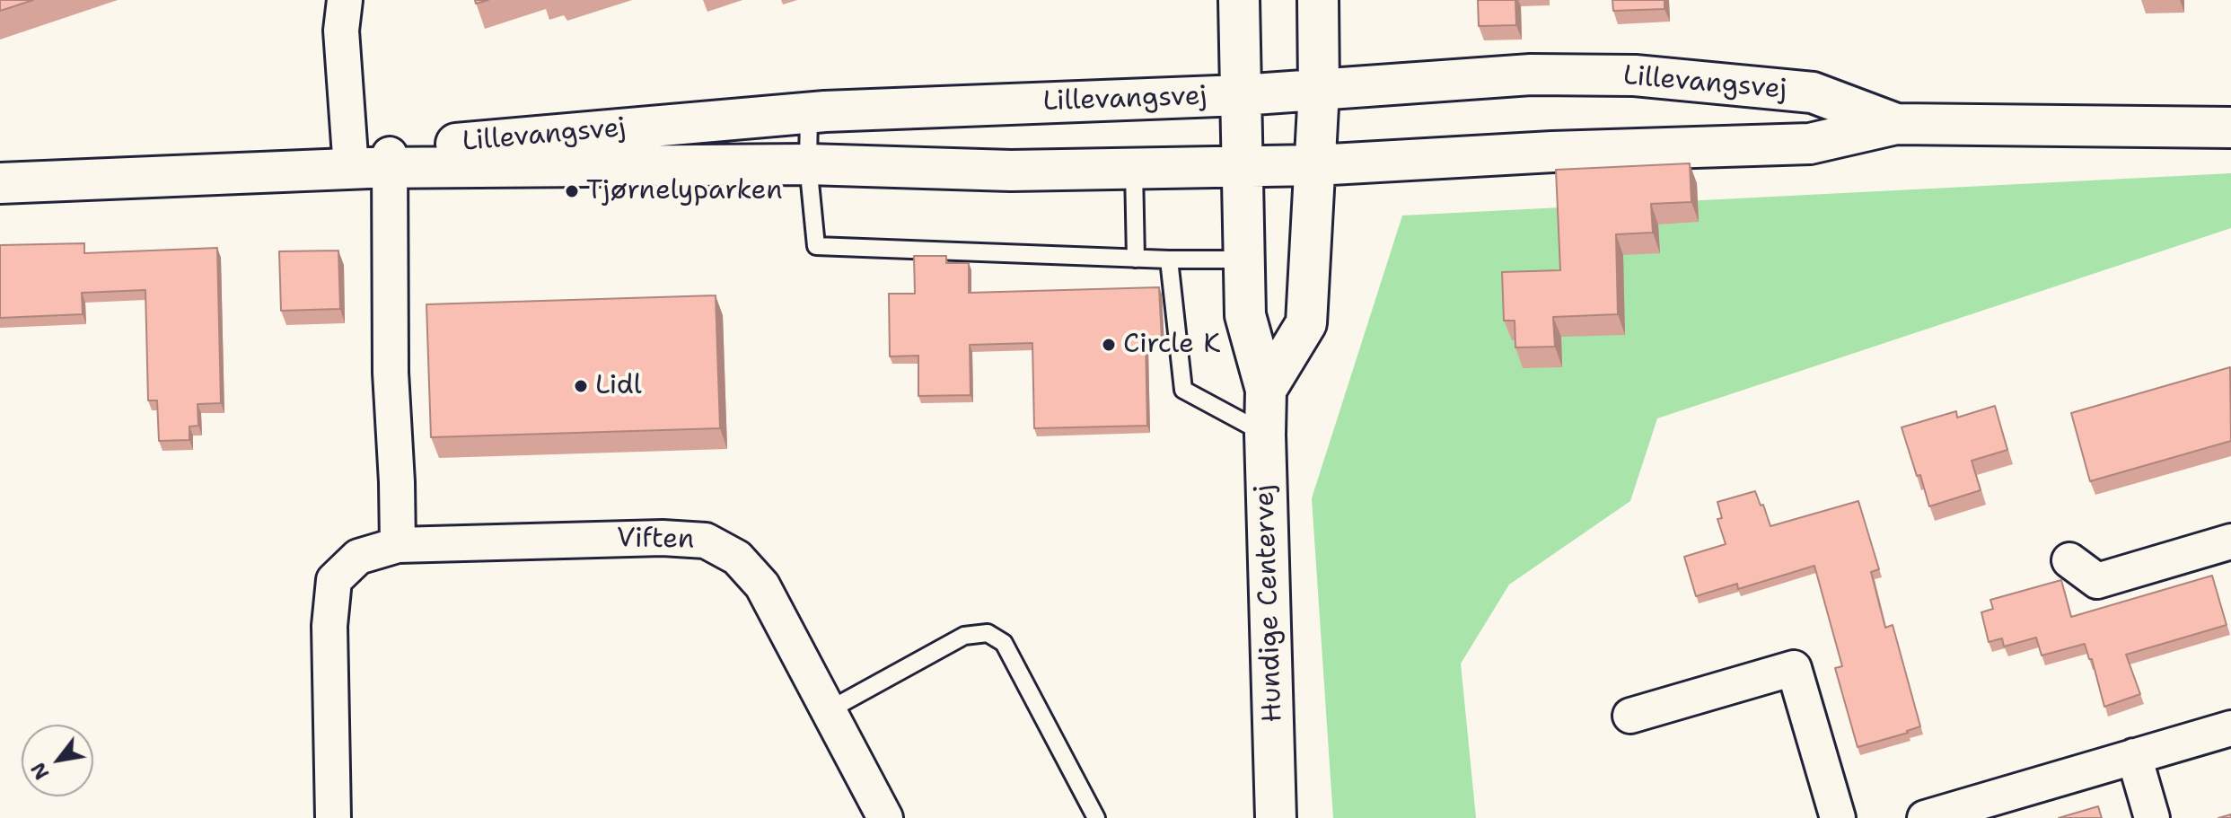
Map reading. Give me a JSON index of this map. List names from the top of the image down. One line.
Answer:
{"streets":{"street":["Lillevangsvej","Viften","Hundige Centervej"]},"crossings":[["Lillevangsvej","Hundige Centervej"]],"places":["Tjørnelyparken","Circle K","Lidl"],"north":"bottom left"}
